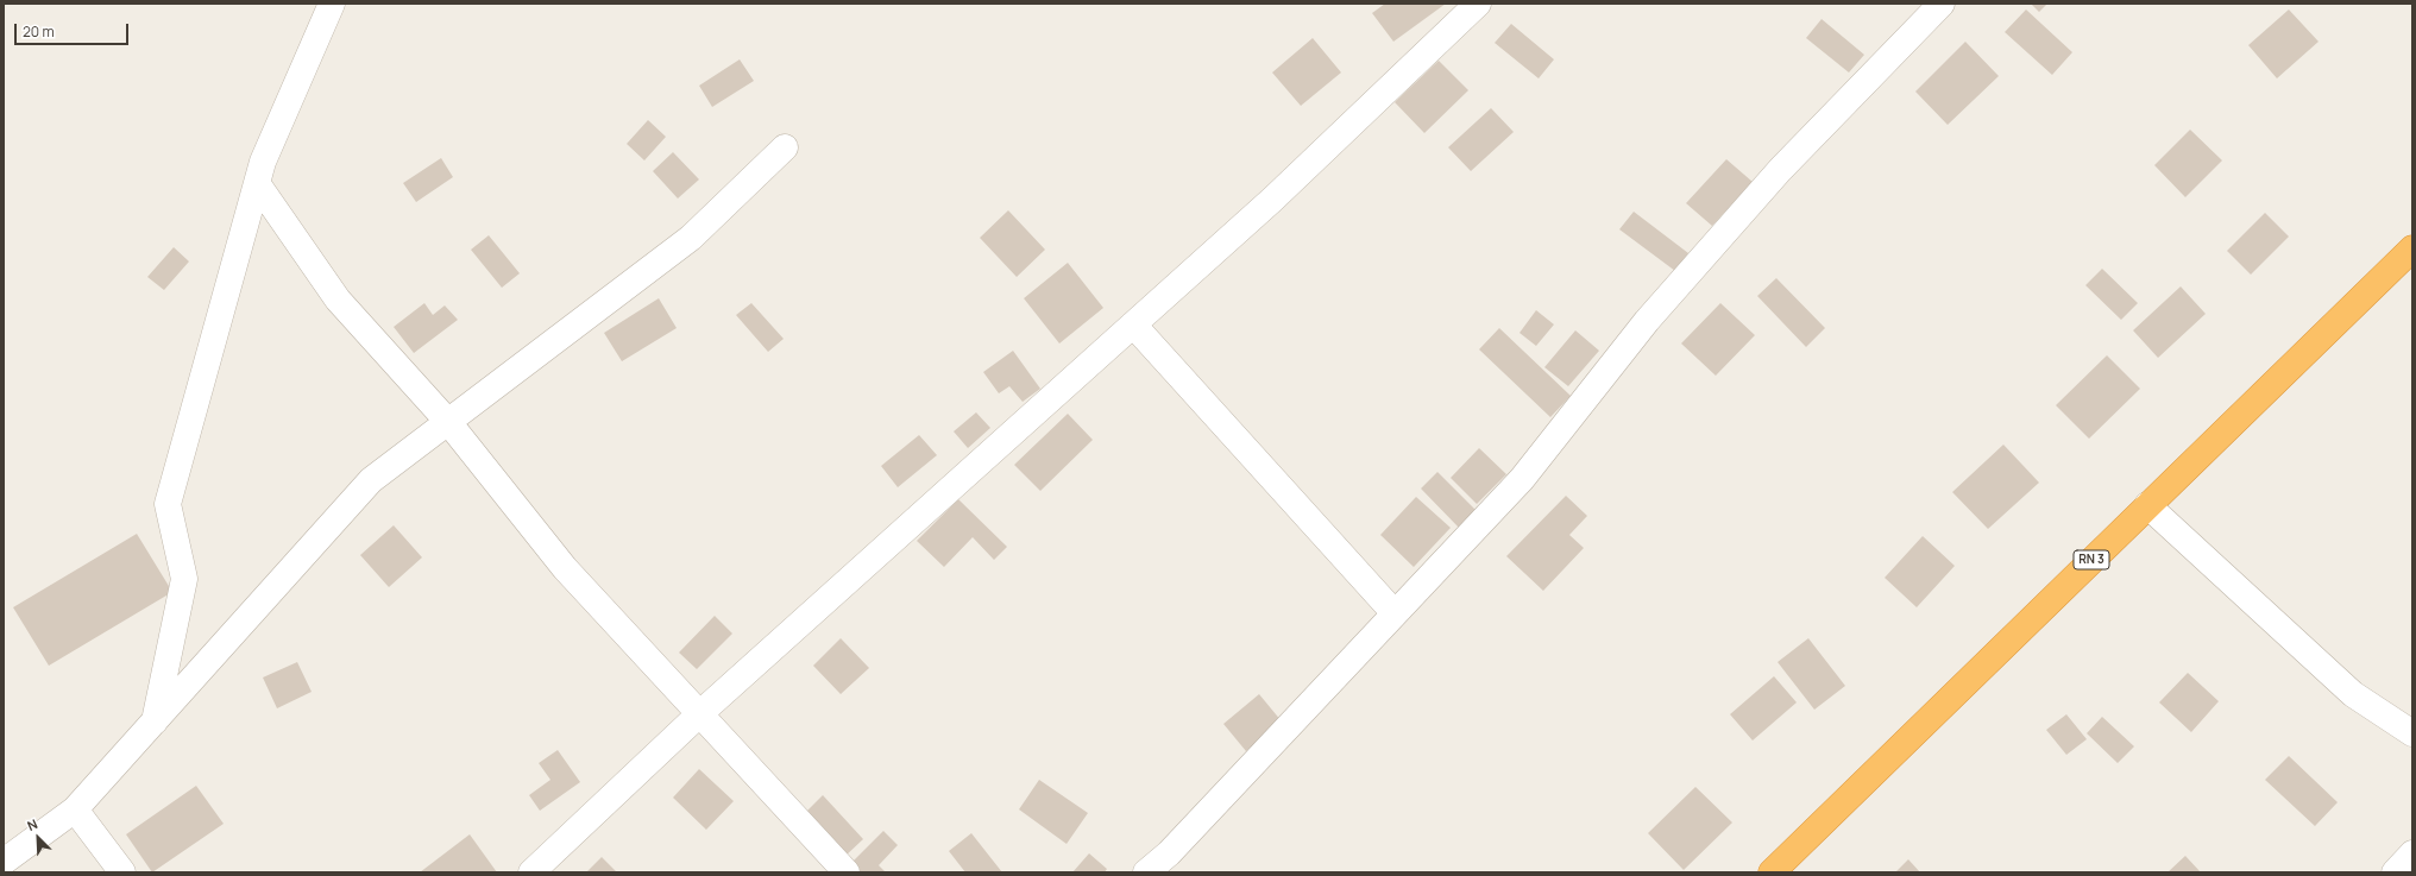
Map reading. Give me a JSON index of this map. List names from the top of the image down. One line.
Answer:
{"streets":{"highway":["RN 3"]},"scale_bar":"20 m","north":"top left"}
